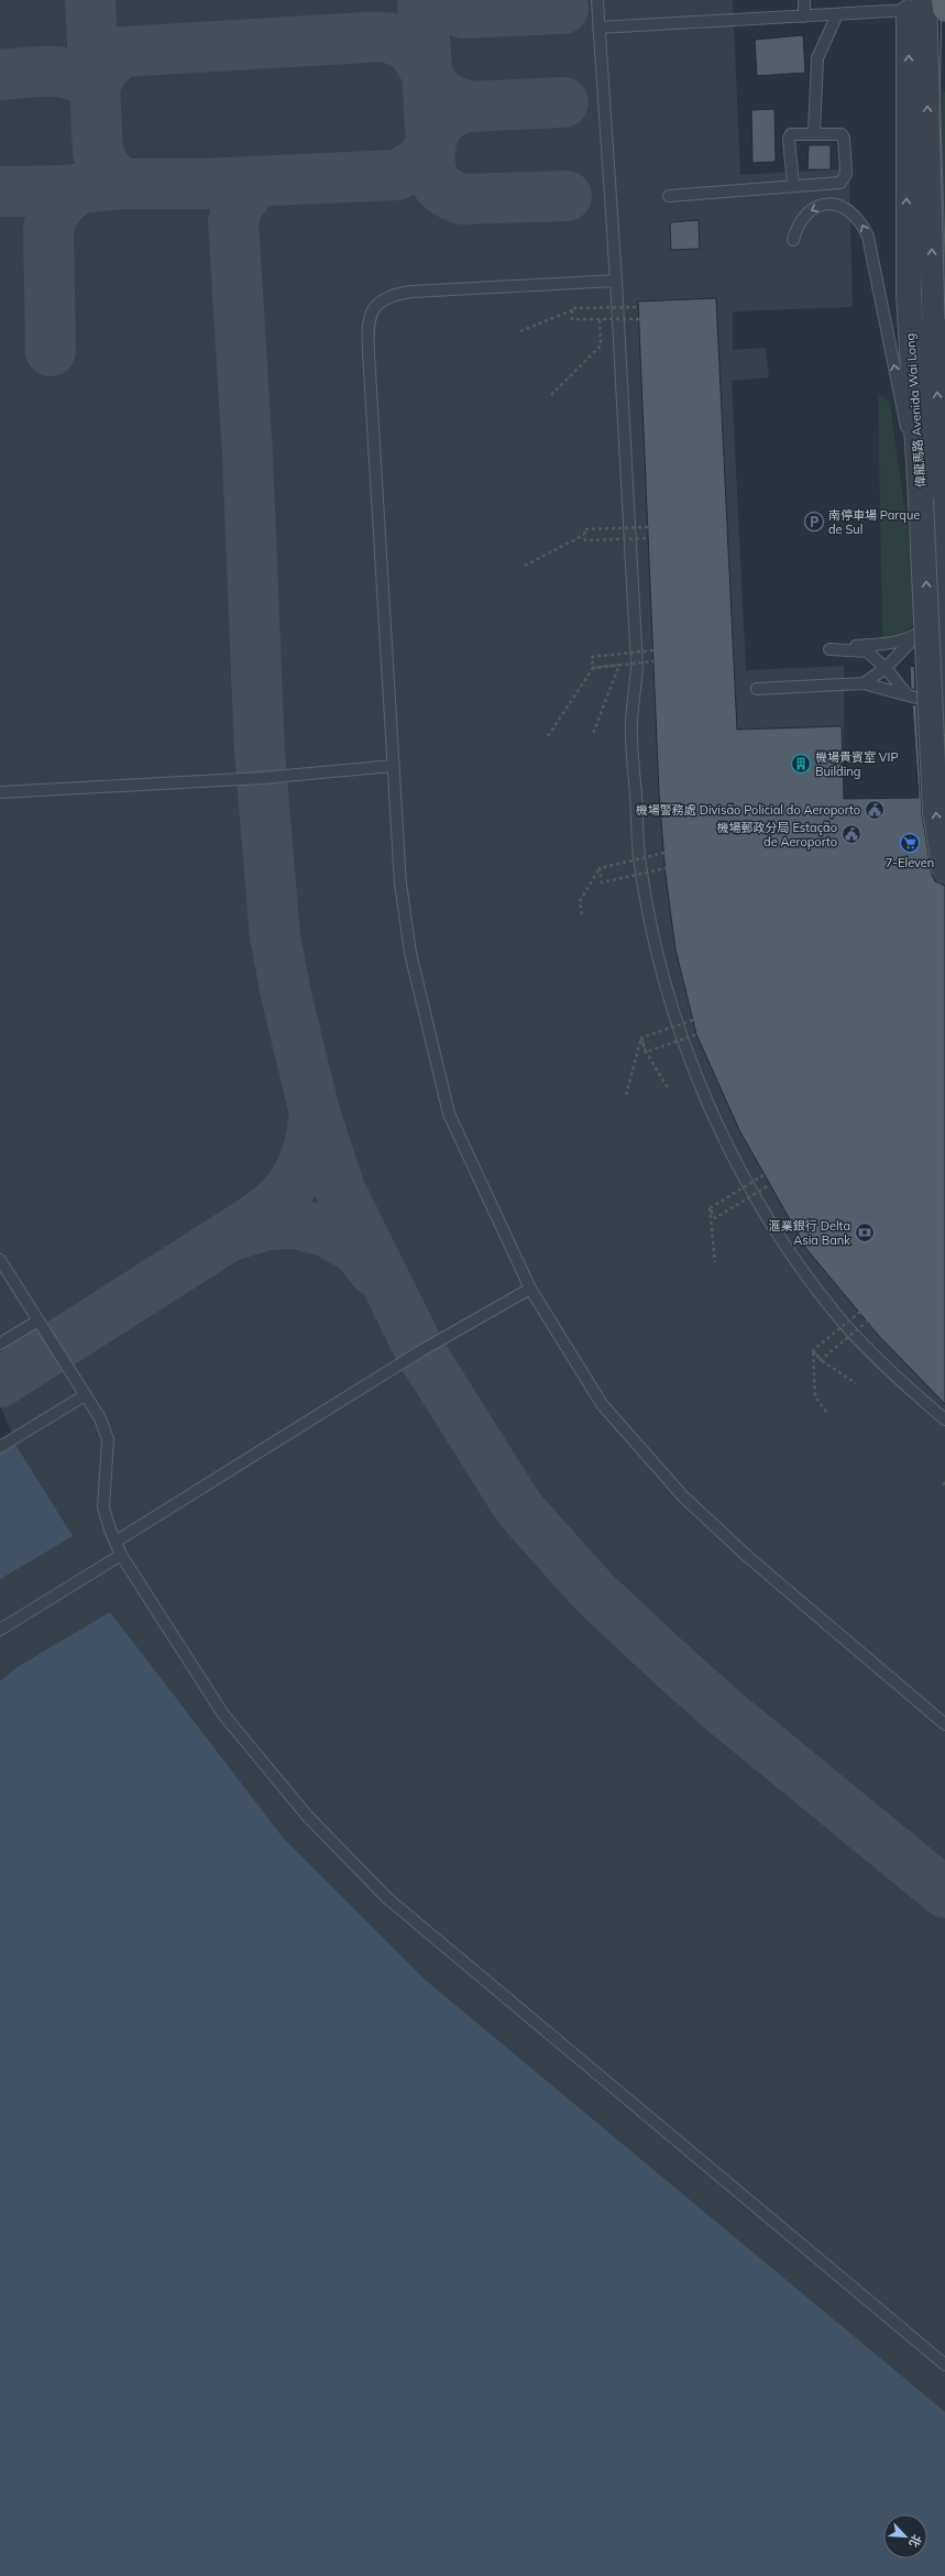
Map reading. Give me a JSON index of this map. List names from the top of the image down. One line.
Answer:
{"streets":{"street":["偉龍馬路 Avenida Wai Long"]},"one_way":["偉龍馬路 Avenida Wai Long"],"places":{"parking":["南停車場 Parque de Sul"],"building":["機場貴賓室 VIP Building"],"public building":["機場警務處 Divisão Policial do Aeroporto","機場郵政分局 Estação de Aeroporto"],"supermarket":["7-Eleven"],"bank":["滙業銀行 Delta Asia Bank"]},"north":"bottom right"}
